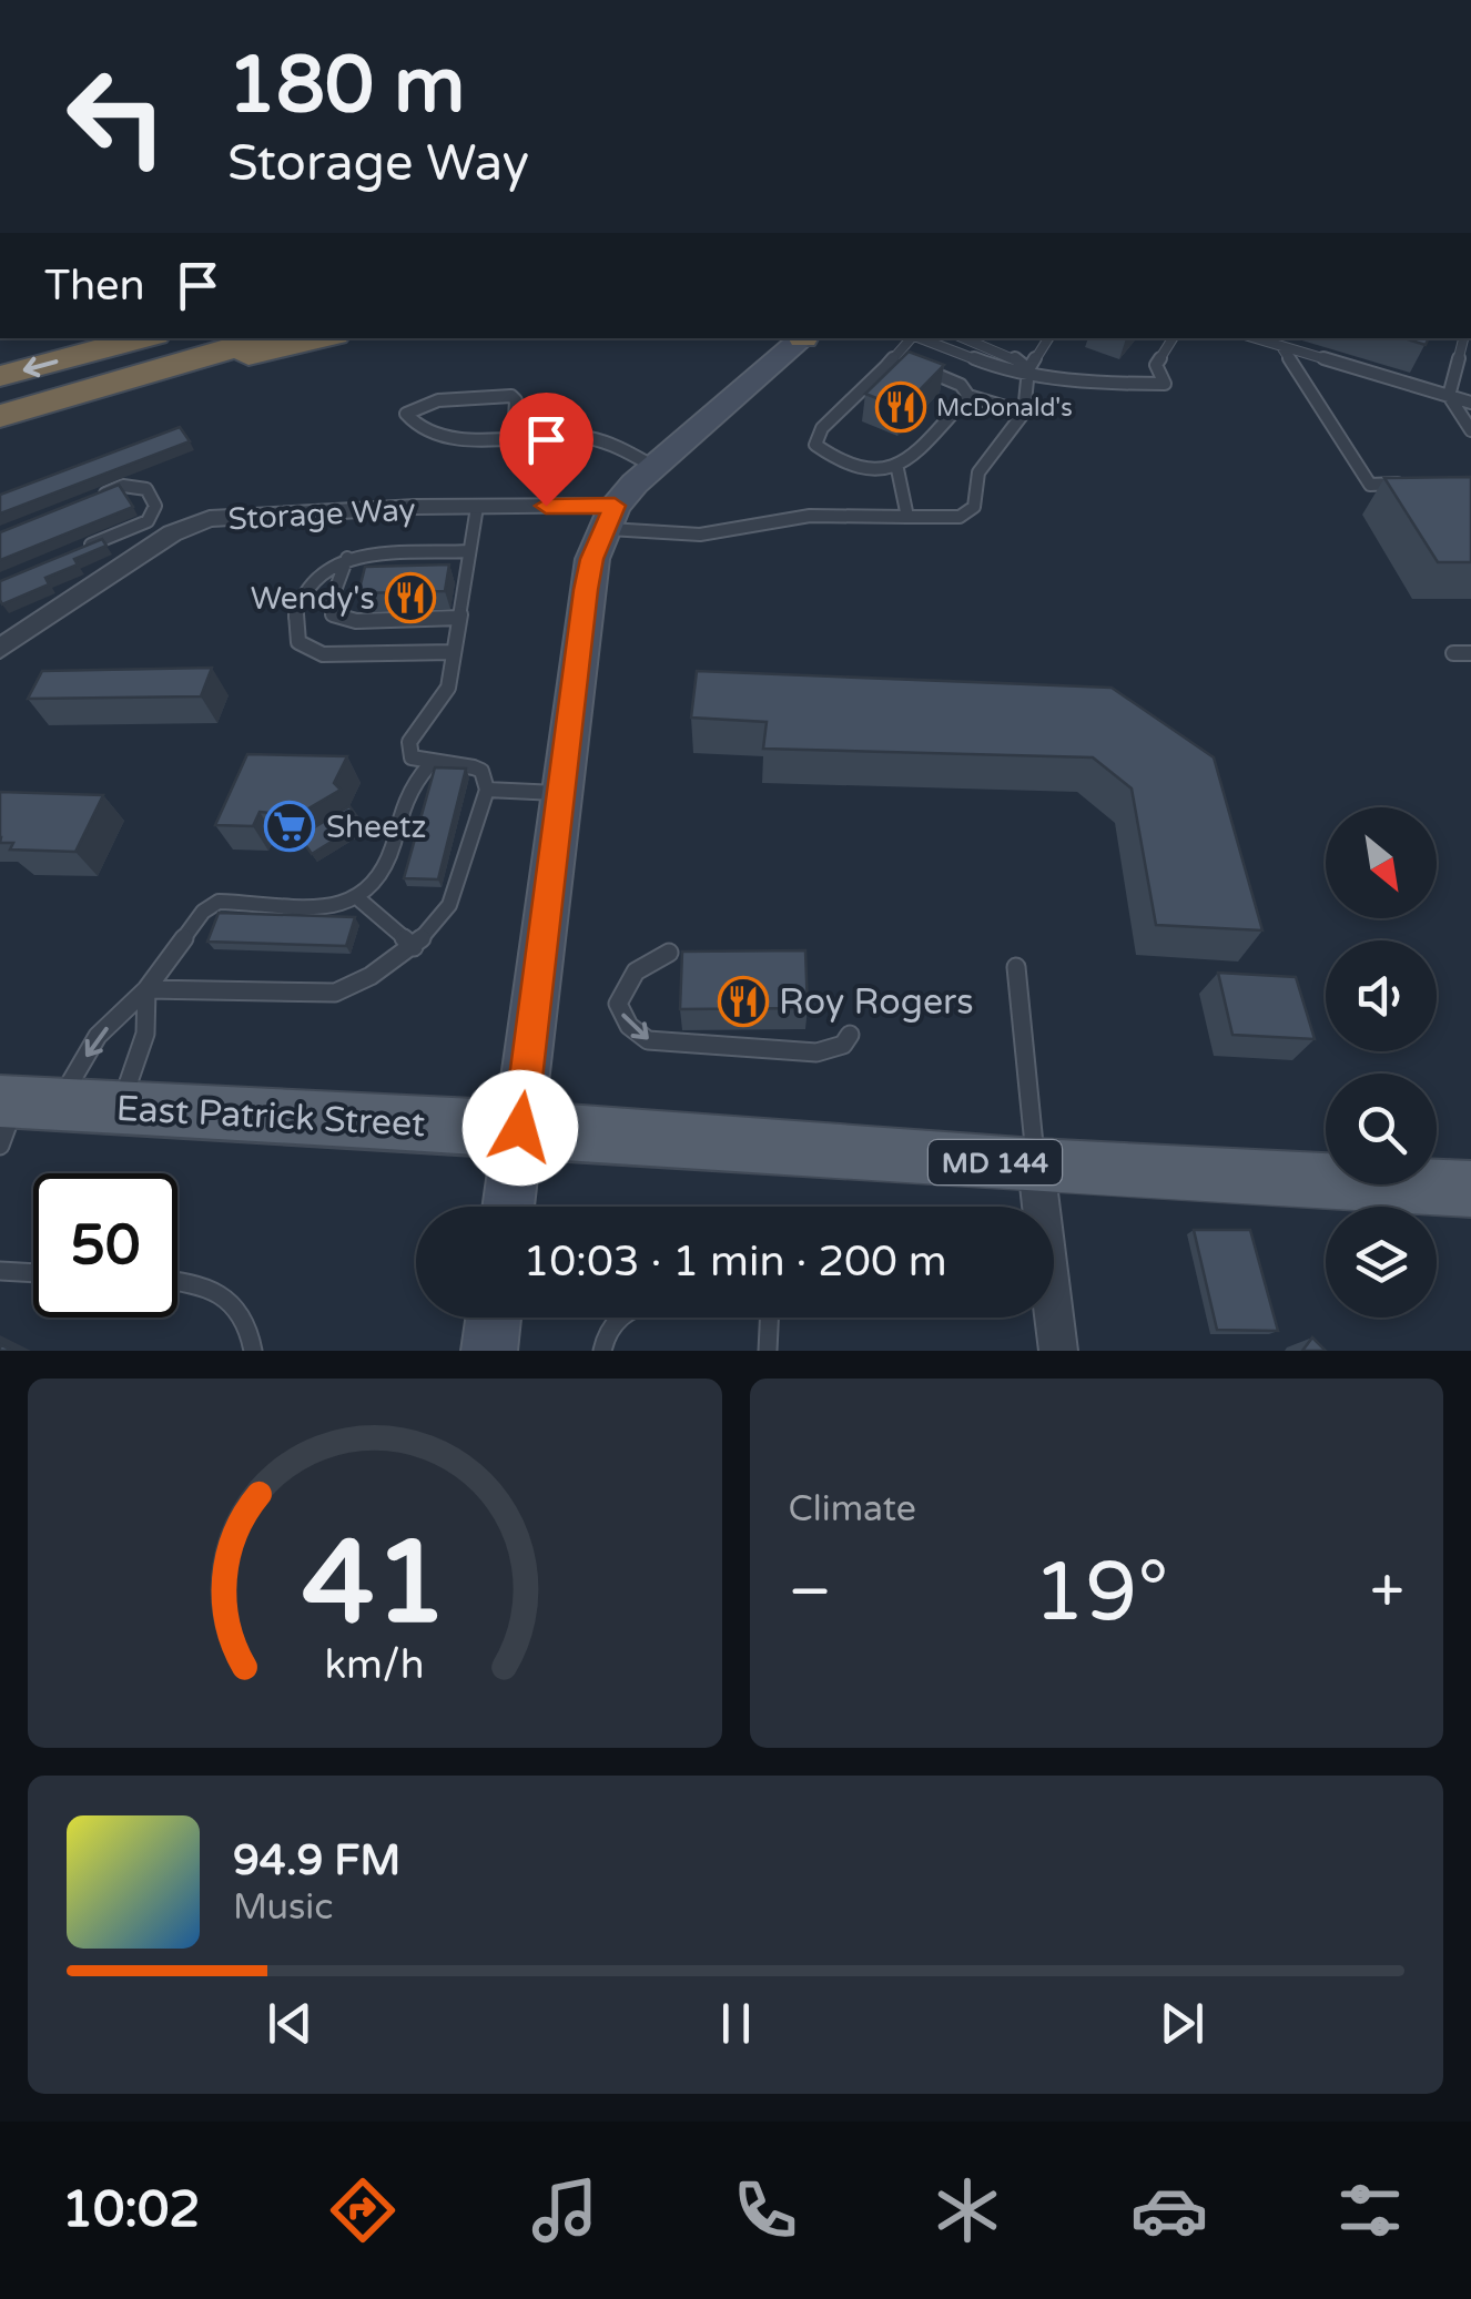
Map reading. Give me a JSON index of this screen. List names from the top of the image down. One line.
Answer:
{"streets":{"main road":["East Patrick Street","MD 144"],"street":["Storage Way"]},"places":{"restaurant":["McDonald's","Wendy's","Roy Rogers"],"supermarket":["Sheetz"]},"north":"bottom right","page":{"turn":["180 m","Storage Way"],"then":"Then","limit":"50","trip":"10:03 · 1 min · 200 m","tile":"Climate","heat":["−","19°","+"],"song":["94.9 FM","Music"],"tabs":"10:02","gauge":["41","km/h"]}}
